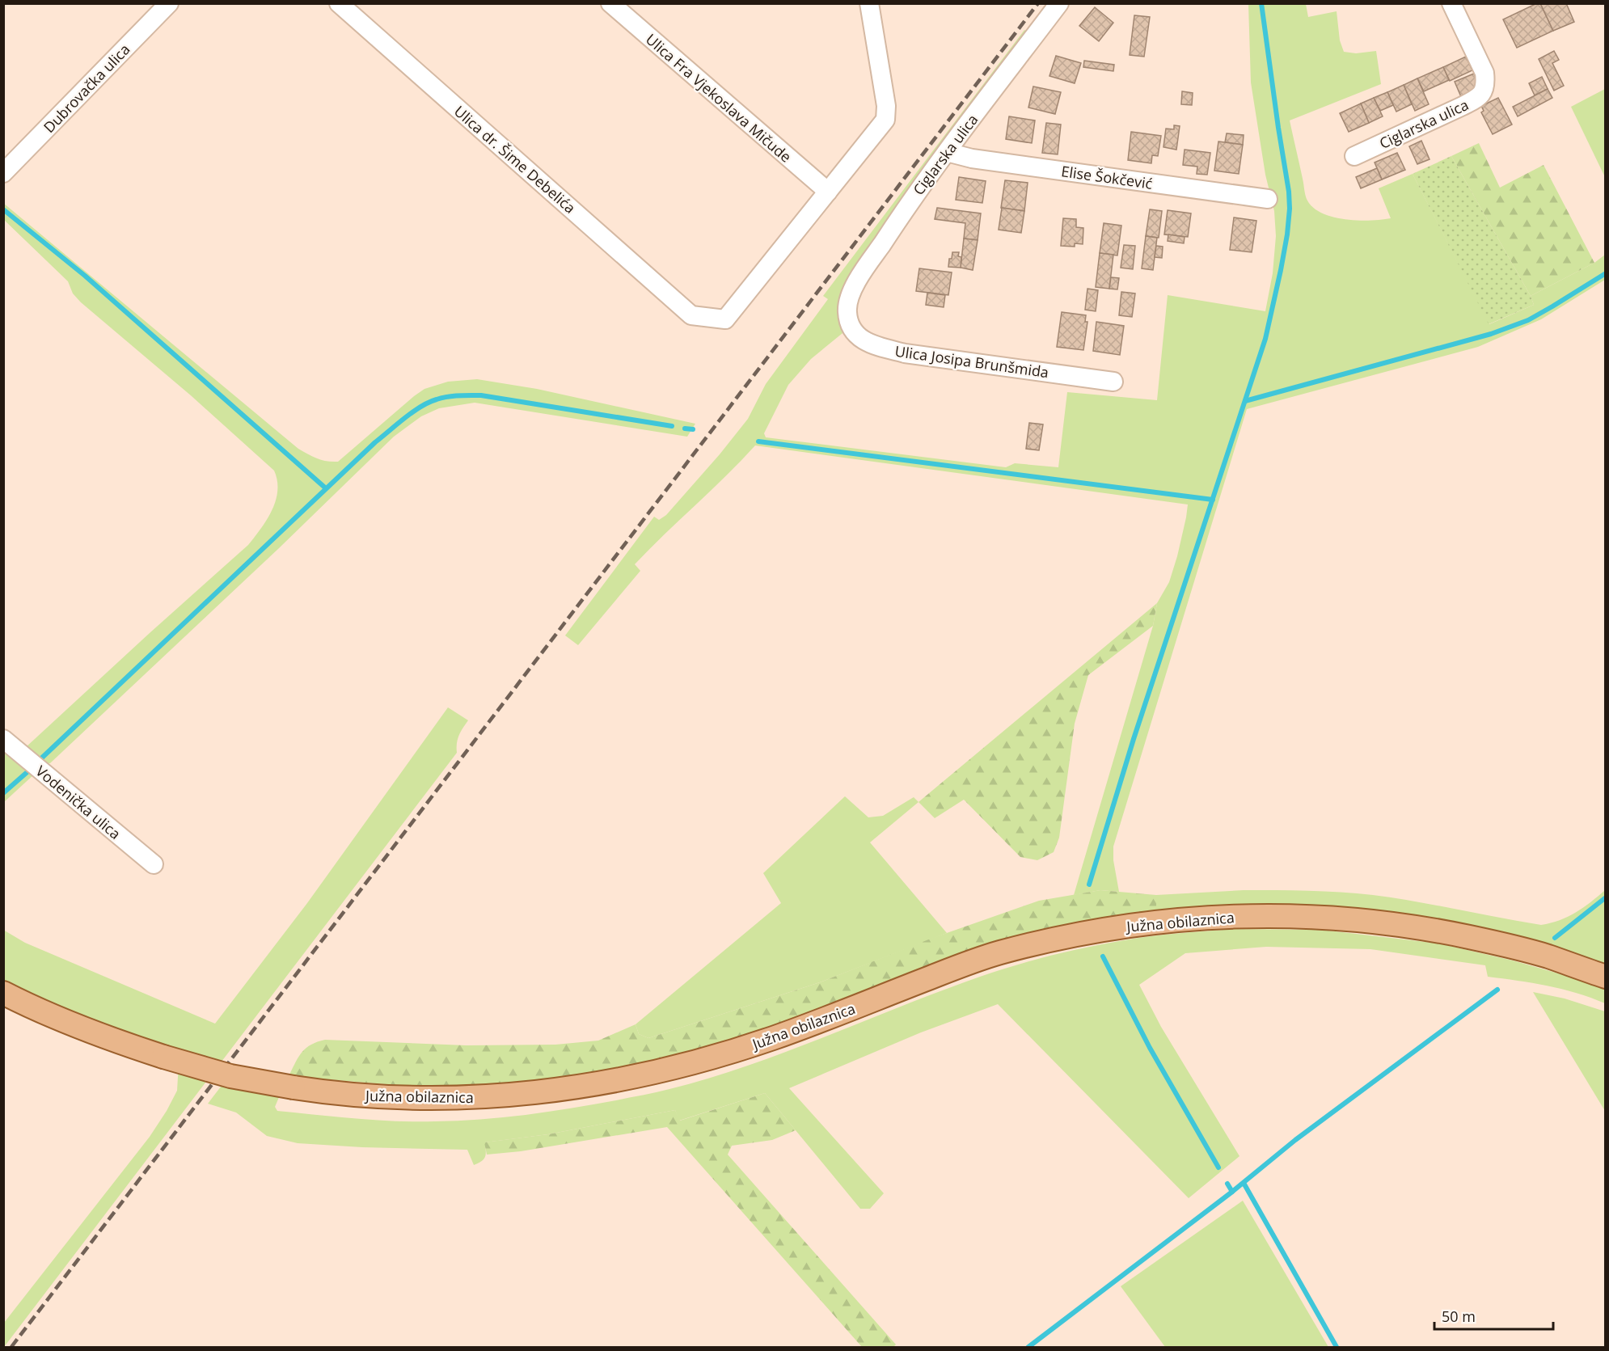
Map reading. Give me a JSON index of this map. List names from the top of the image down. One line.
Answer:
{"streets":{"main road":["Južna obilaznica"],"street":["Dubrovačka ulica","Ulica Fra Vjekoslava Mičude","Ciglarska ulica","Ulica dr. Šime Debelića","Elise Šokčević","Ulica Josipa Brunšmida","Vodenička ulica"]},"crossings":[["Ulica Fra Vjekoslava Mičude","Ulica dr. Šime Debelića"],["Ciglarska ulica","Elise Šokčević"],["Ciglarska ulica","Ulica Josipa Brunšmida"]],"scale_bar":"50 m"}
